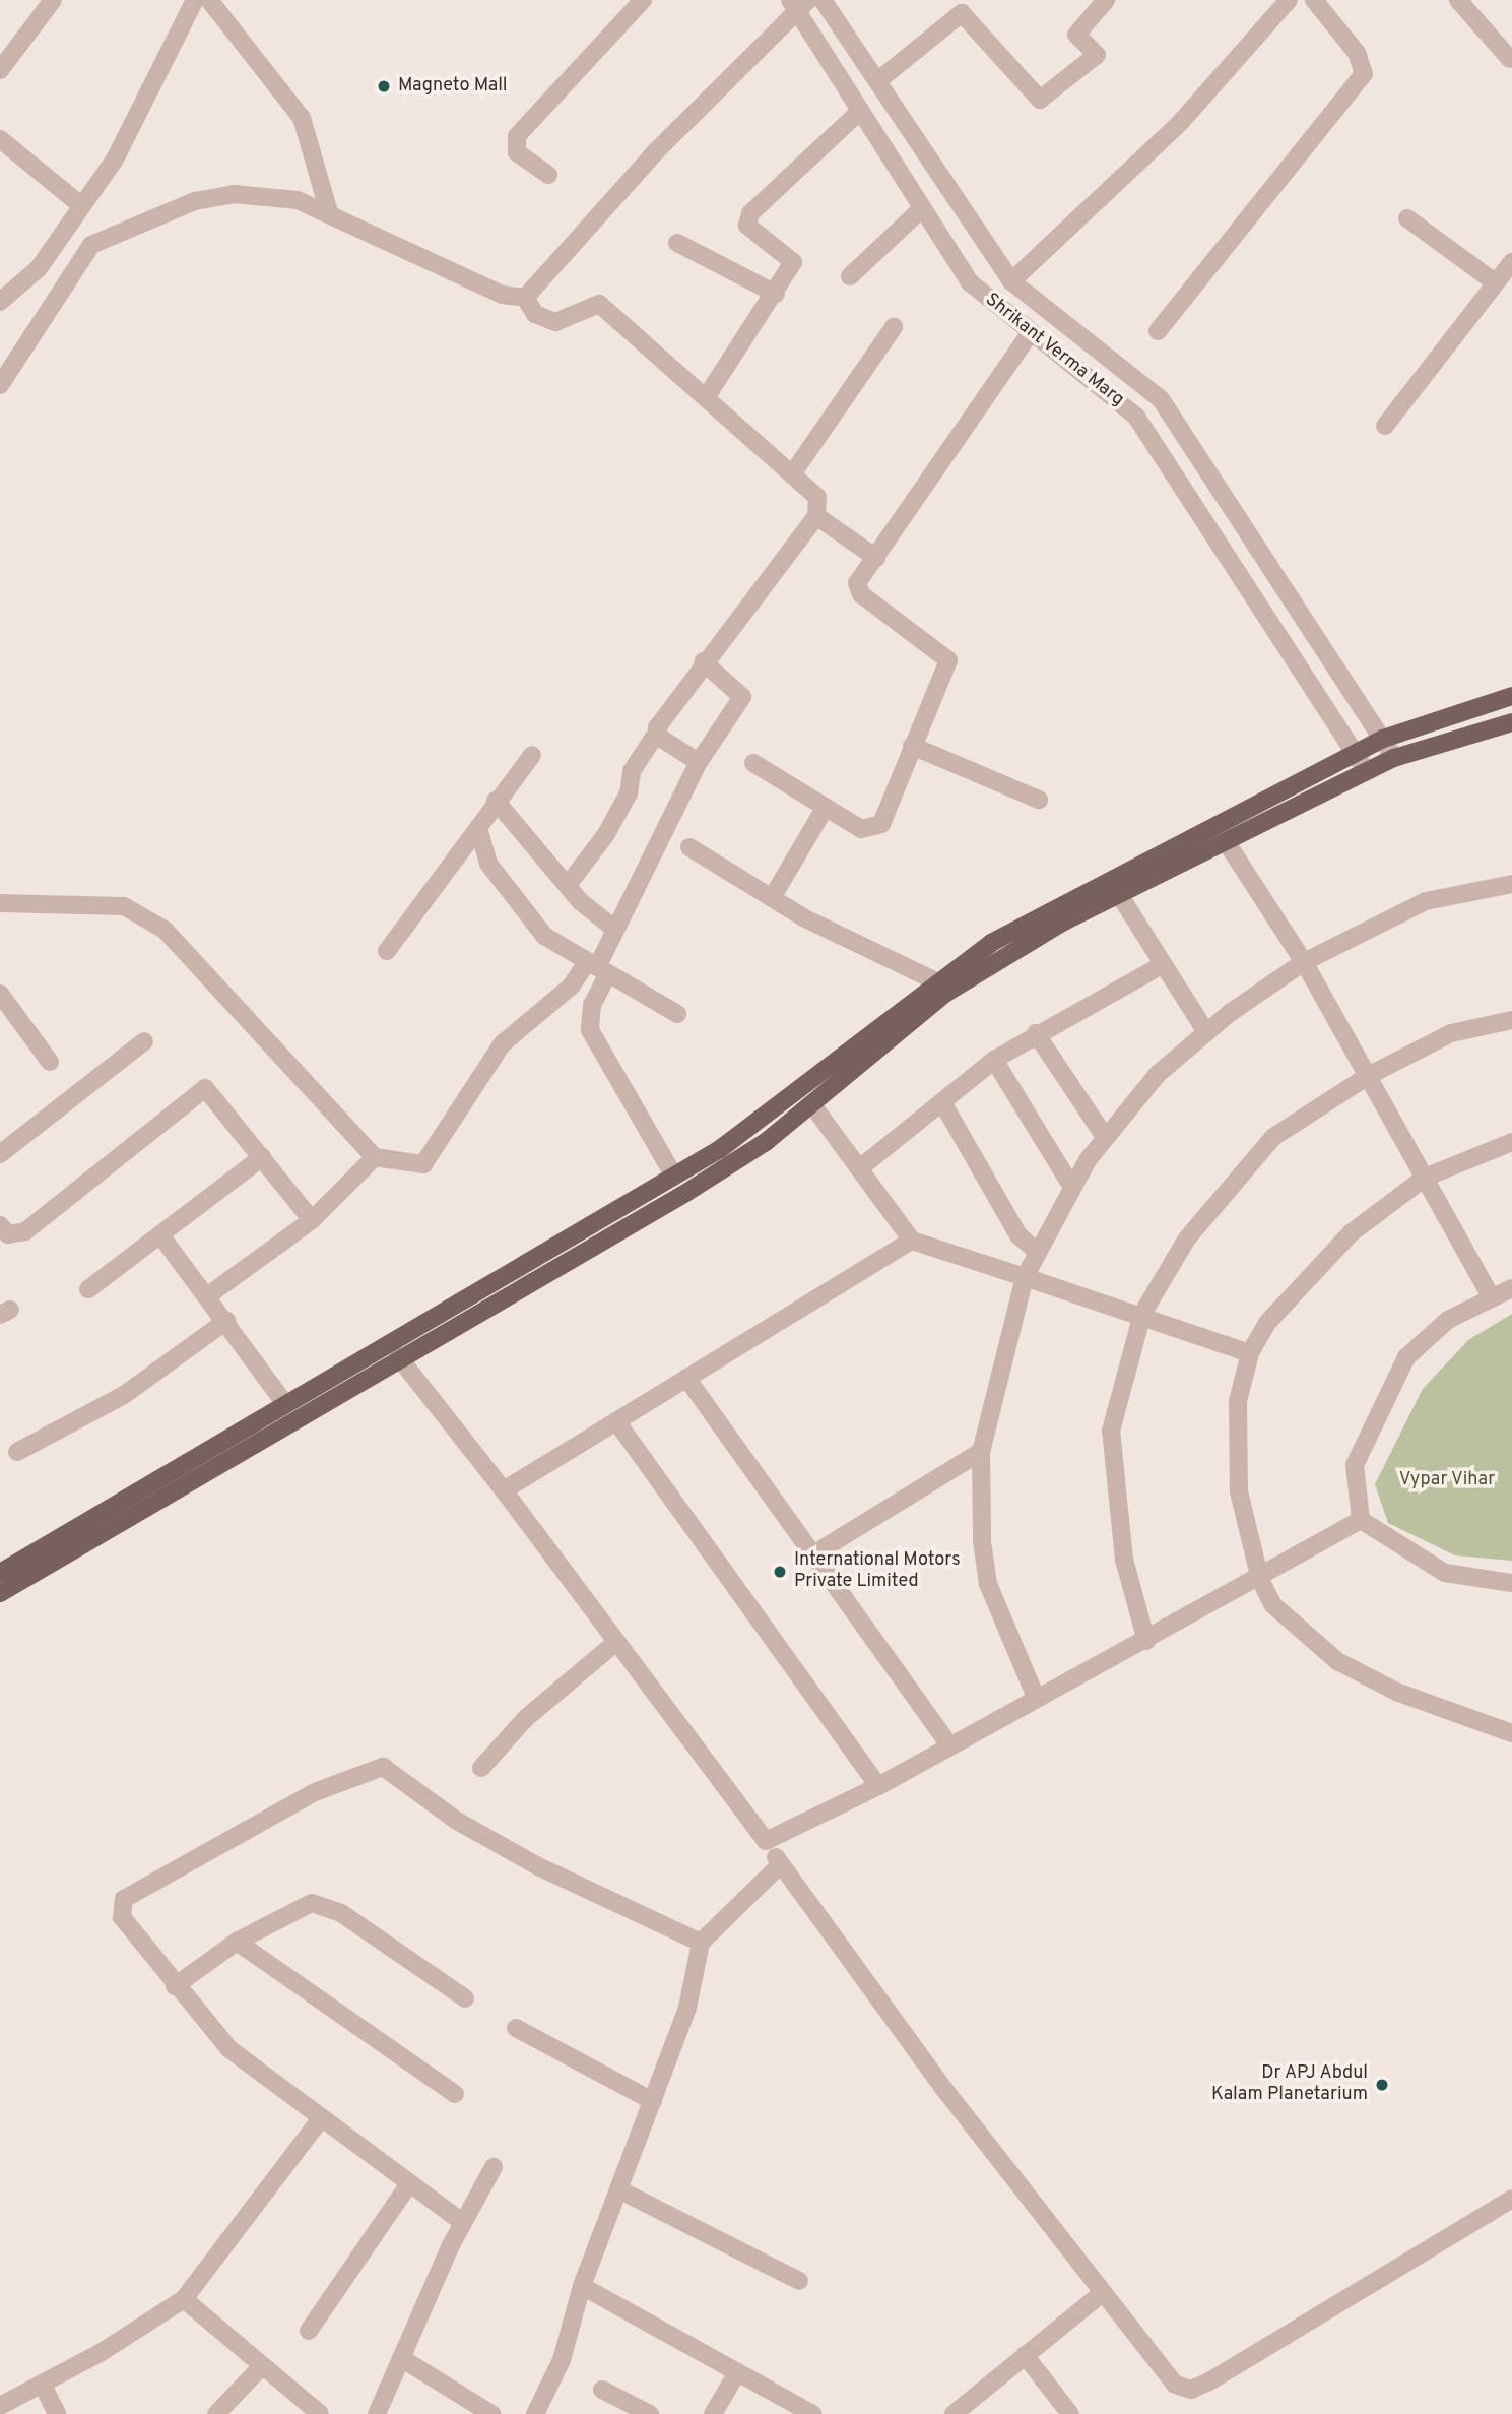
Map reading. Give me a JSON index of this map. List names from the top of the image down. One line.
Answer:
{"streets":{"street":["Shrikant Verma Marg"]},"parks":["Vypar Vihar"],"places":["Magneto Mall","International Motors Private Limited","Dr APJ Abdul Kalam Planetarium"]}
